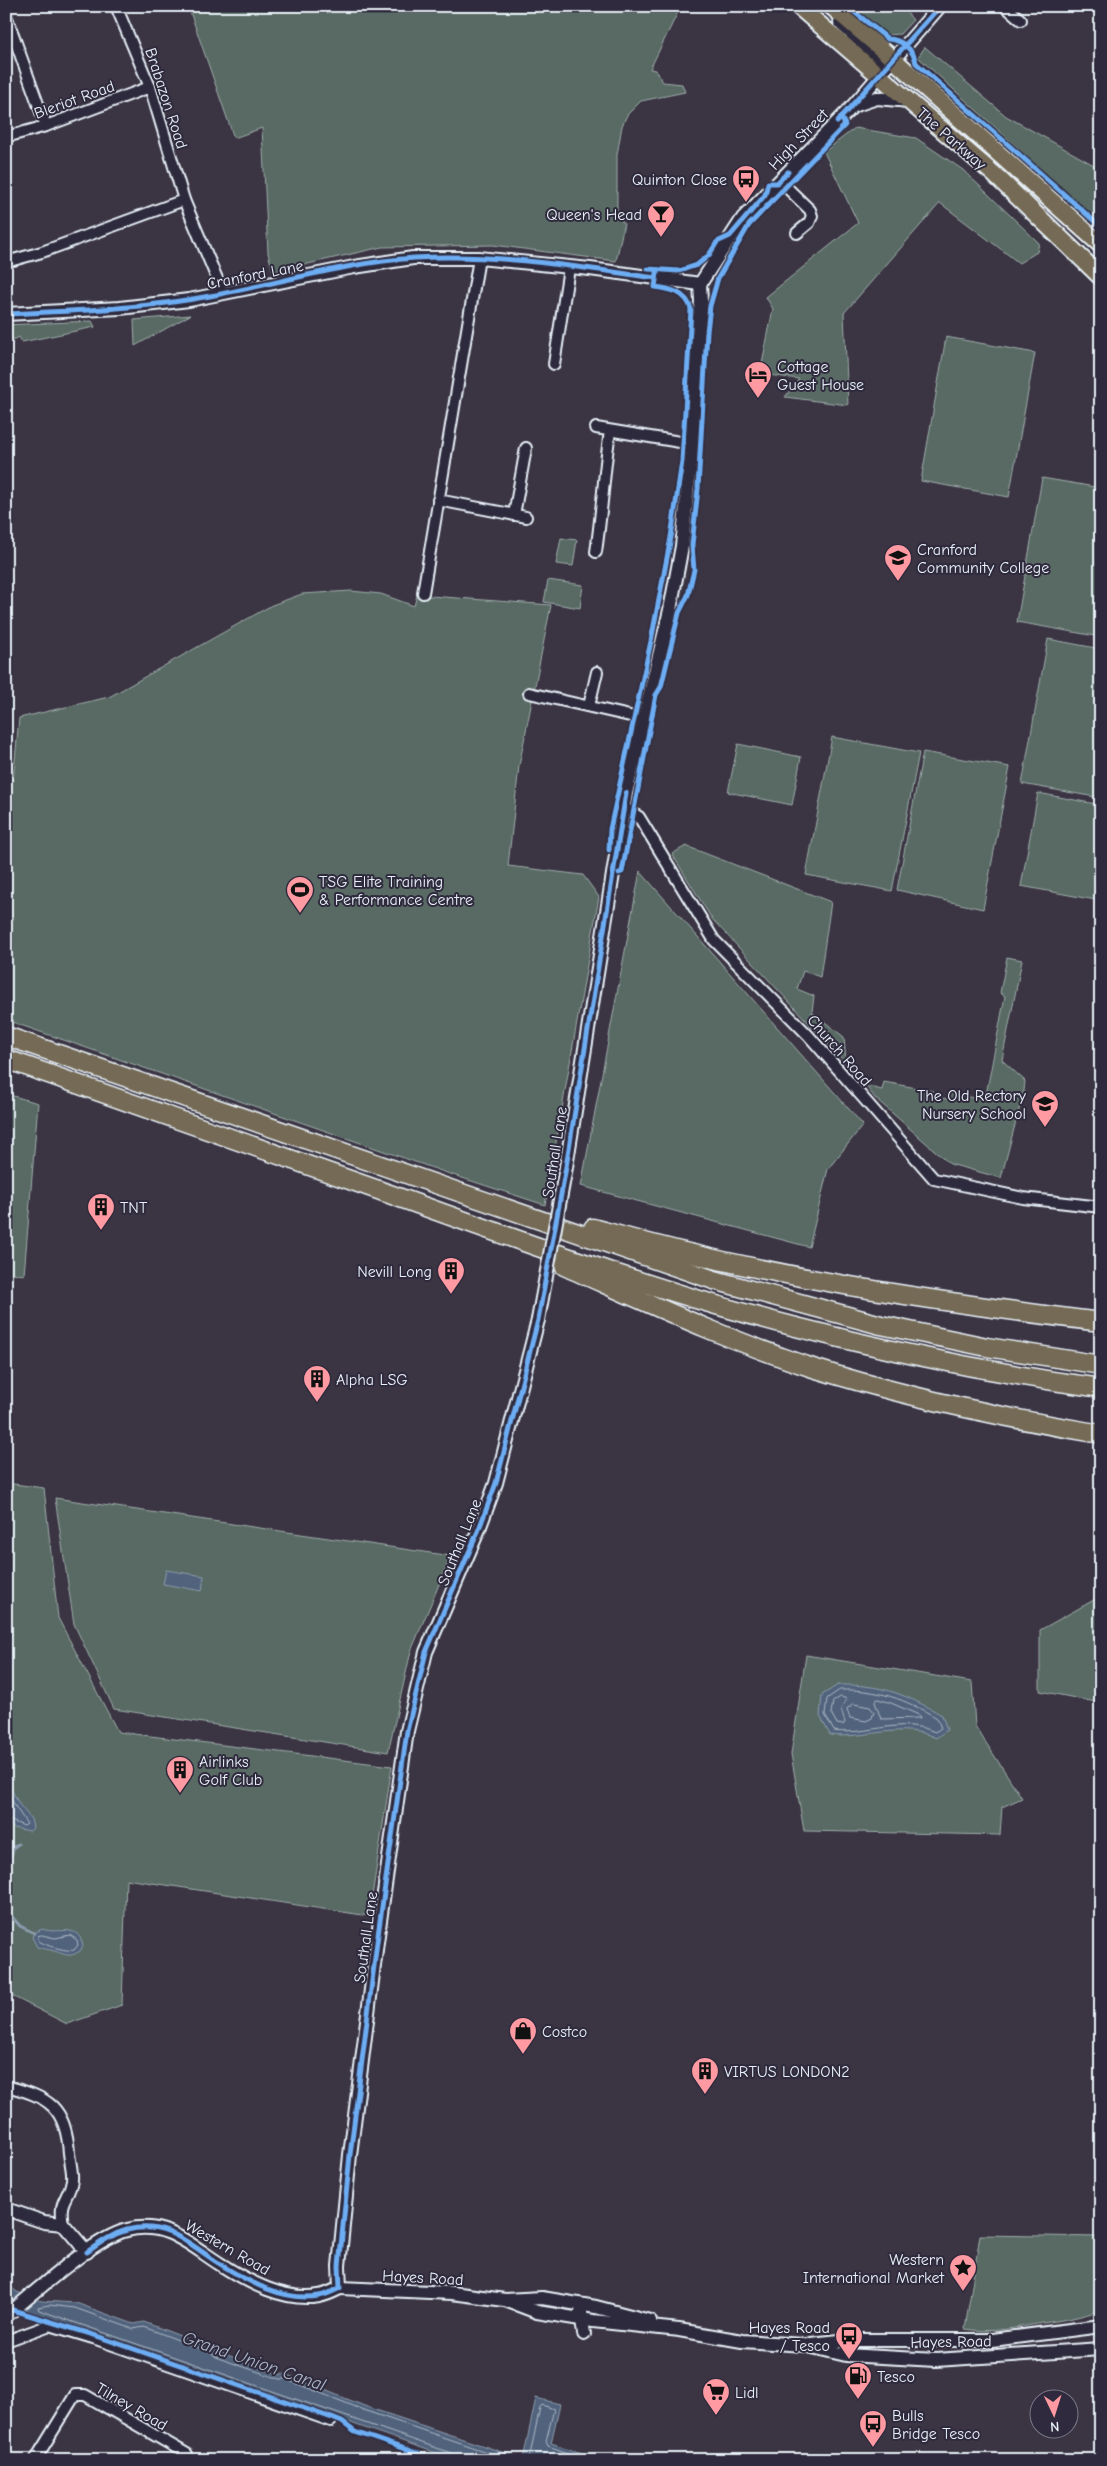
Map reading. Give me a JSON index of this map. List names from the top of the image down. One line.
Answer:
{"streets":{"highway":["The Parkway"],"street":["Brabazon Road","Bleriot Road","High Street","Cranford Lane","Church Road","Southall Lane","Western Road","Hayes Road","Tilney Road"]},"crossings":[["Brabazon Road","Bleriot Road"],["Brabazon Road","Cranford Lane"],["The Parkway","High Street"],["High Street","Cranford Lane"],["Church Road","Southall Lane"],["Southall Lane","Western Road"],["Southall Lane","Hayes Road"],["Western Road","Hayes Road"]],"water":["Grand Union Canal"],"places":{"bus stop":["Quinton Close","Hayes Road / Tesco","Bulls Bridge Tesco"],"bar":["Queen's Head"],"hotel":["Cottage Guest House"],"school or university":["Cranford Community College","The Old Rectory Nursery School"],"sports":["TSG Elite Training & Performance Centre"],"building":["TNT","Nevill Long","Alpha LSG","Airlinks Golf Club","VIRTUS LONDON2"],"shop":["Costco"],"place":["Western International Market"],"fuel station":["Tesco"],"supermarket":["Lidl"]},"north":"bottom"}
